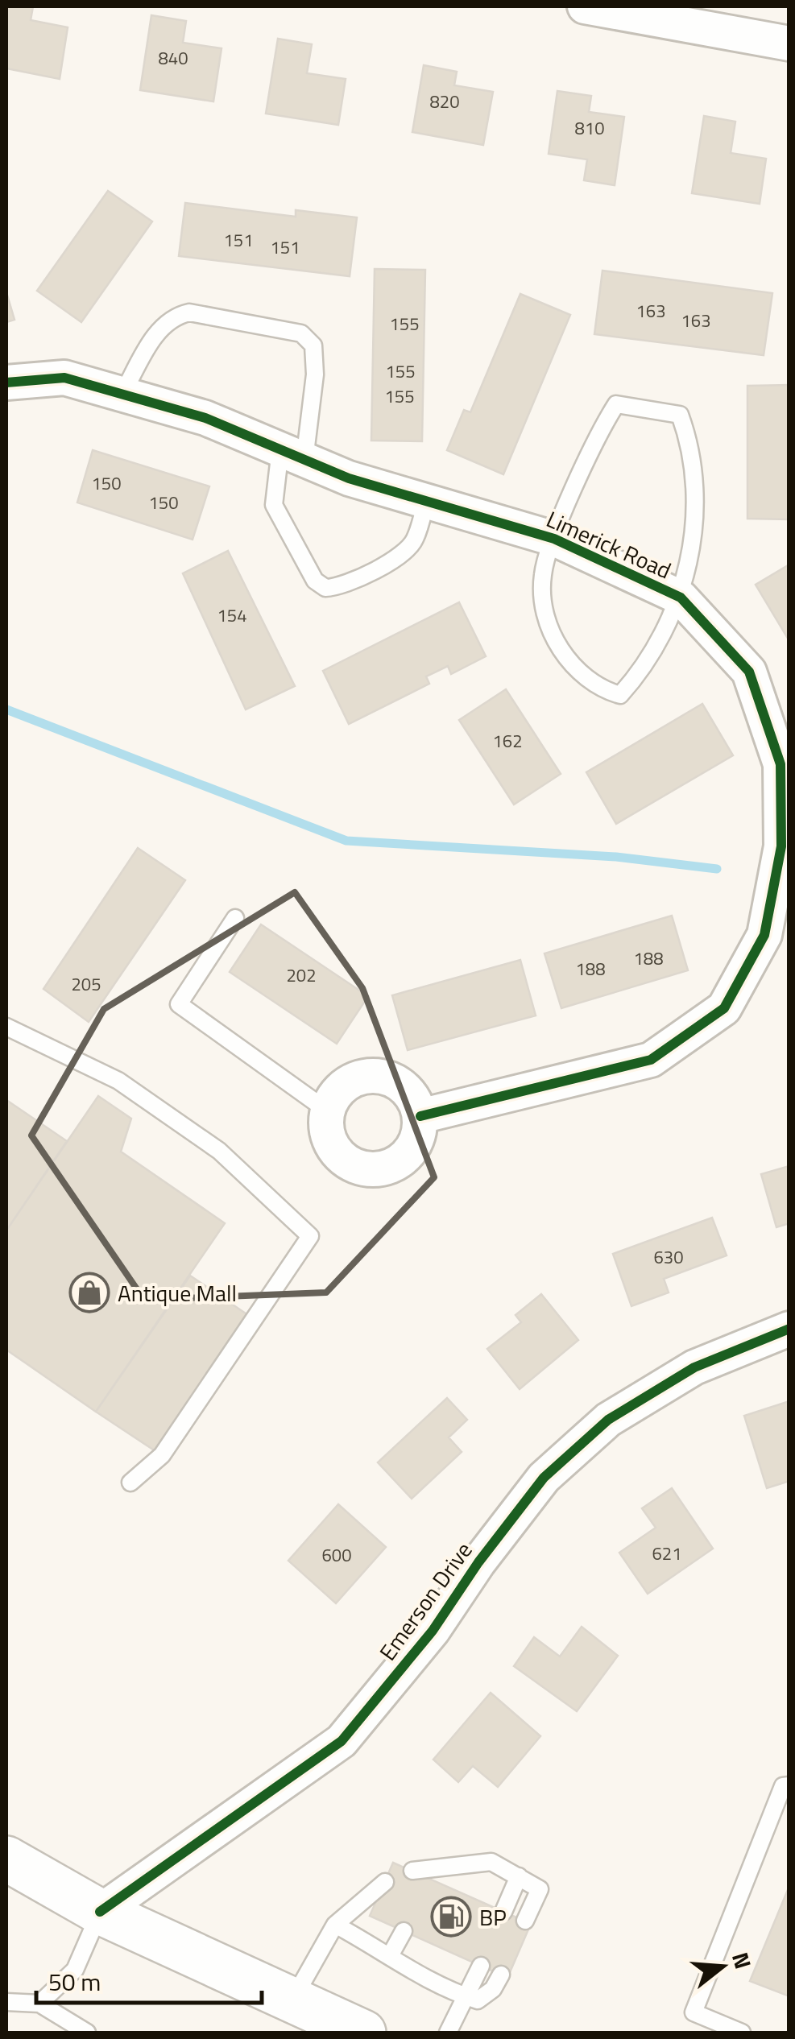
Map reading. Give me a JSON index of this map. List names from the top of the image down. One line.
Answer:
{"streets":{"street":["Limerick Road","Emerson Drive"]},"places":{"shop":["Antique Mall"],"fuel station":["BP"]},"house_numbers":["840","820","810","151","151","163","163","155","155","155","150","150","154","162","188","188","202","205","630","621","600"],"scale_bar":"50 m","north":"right"}
